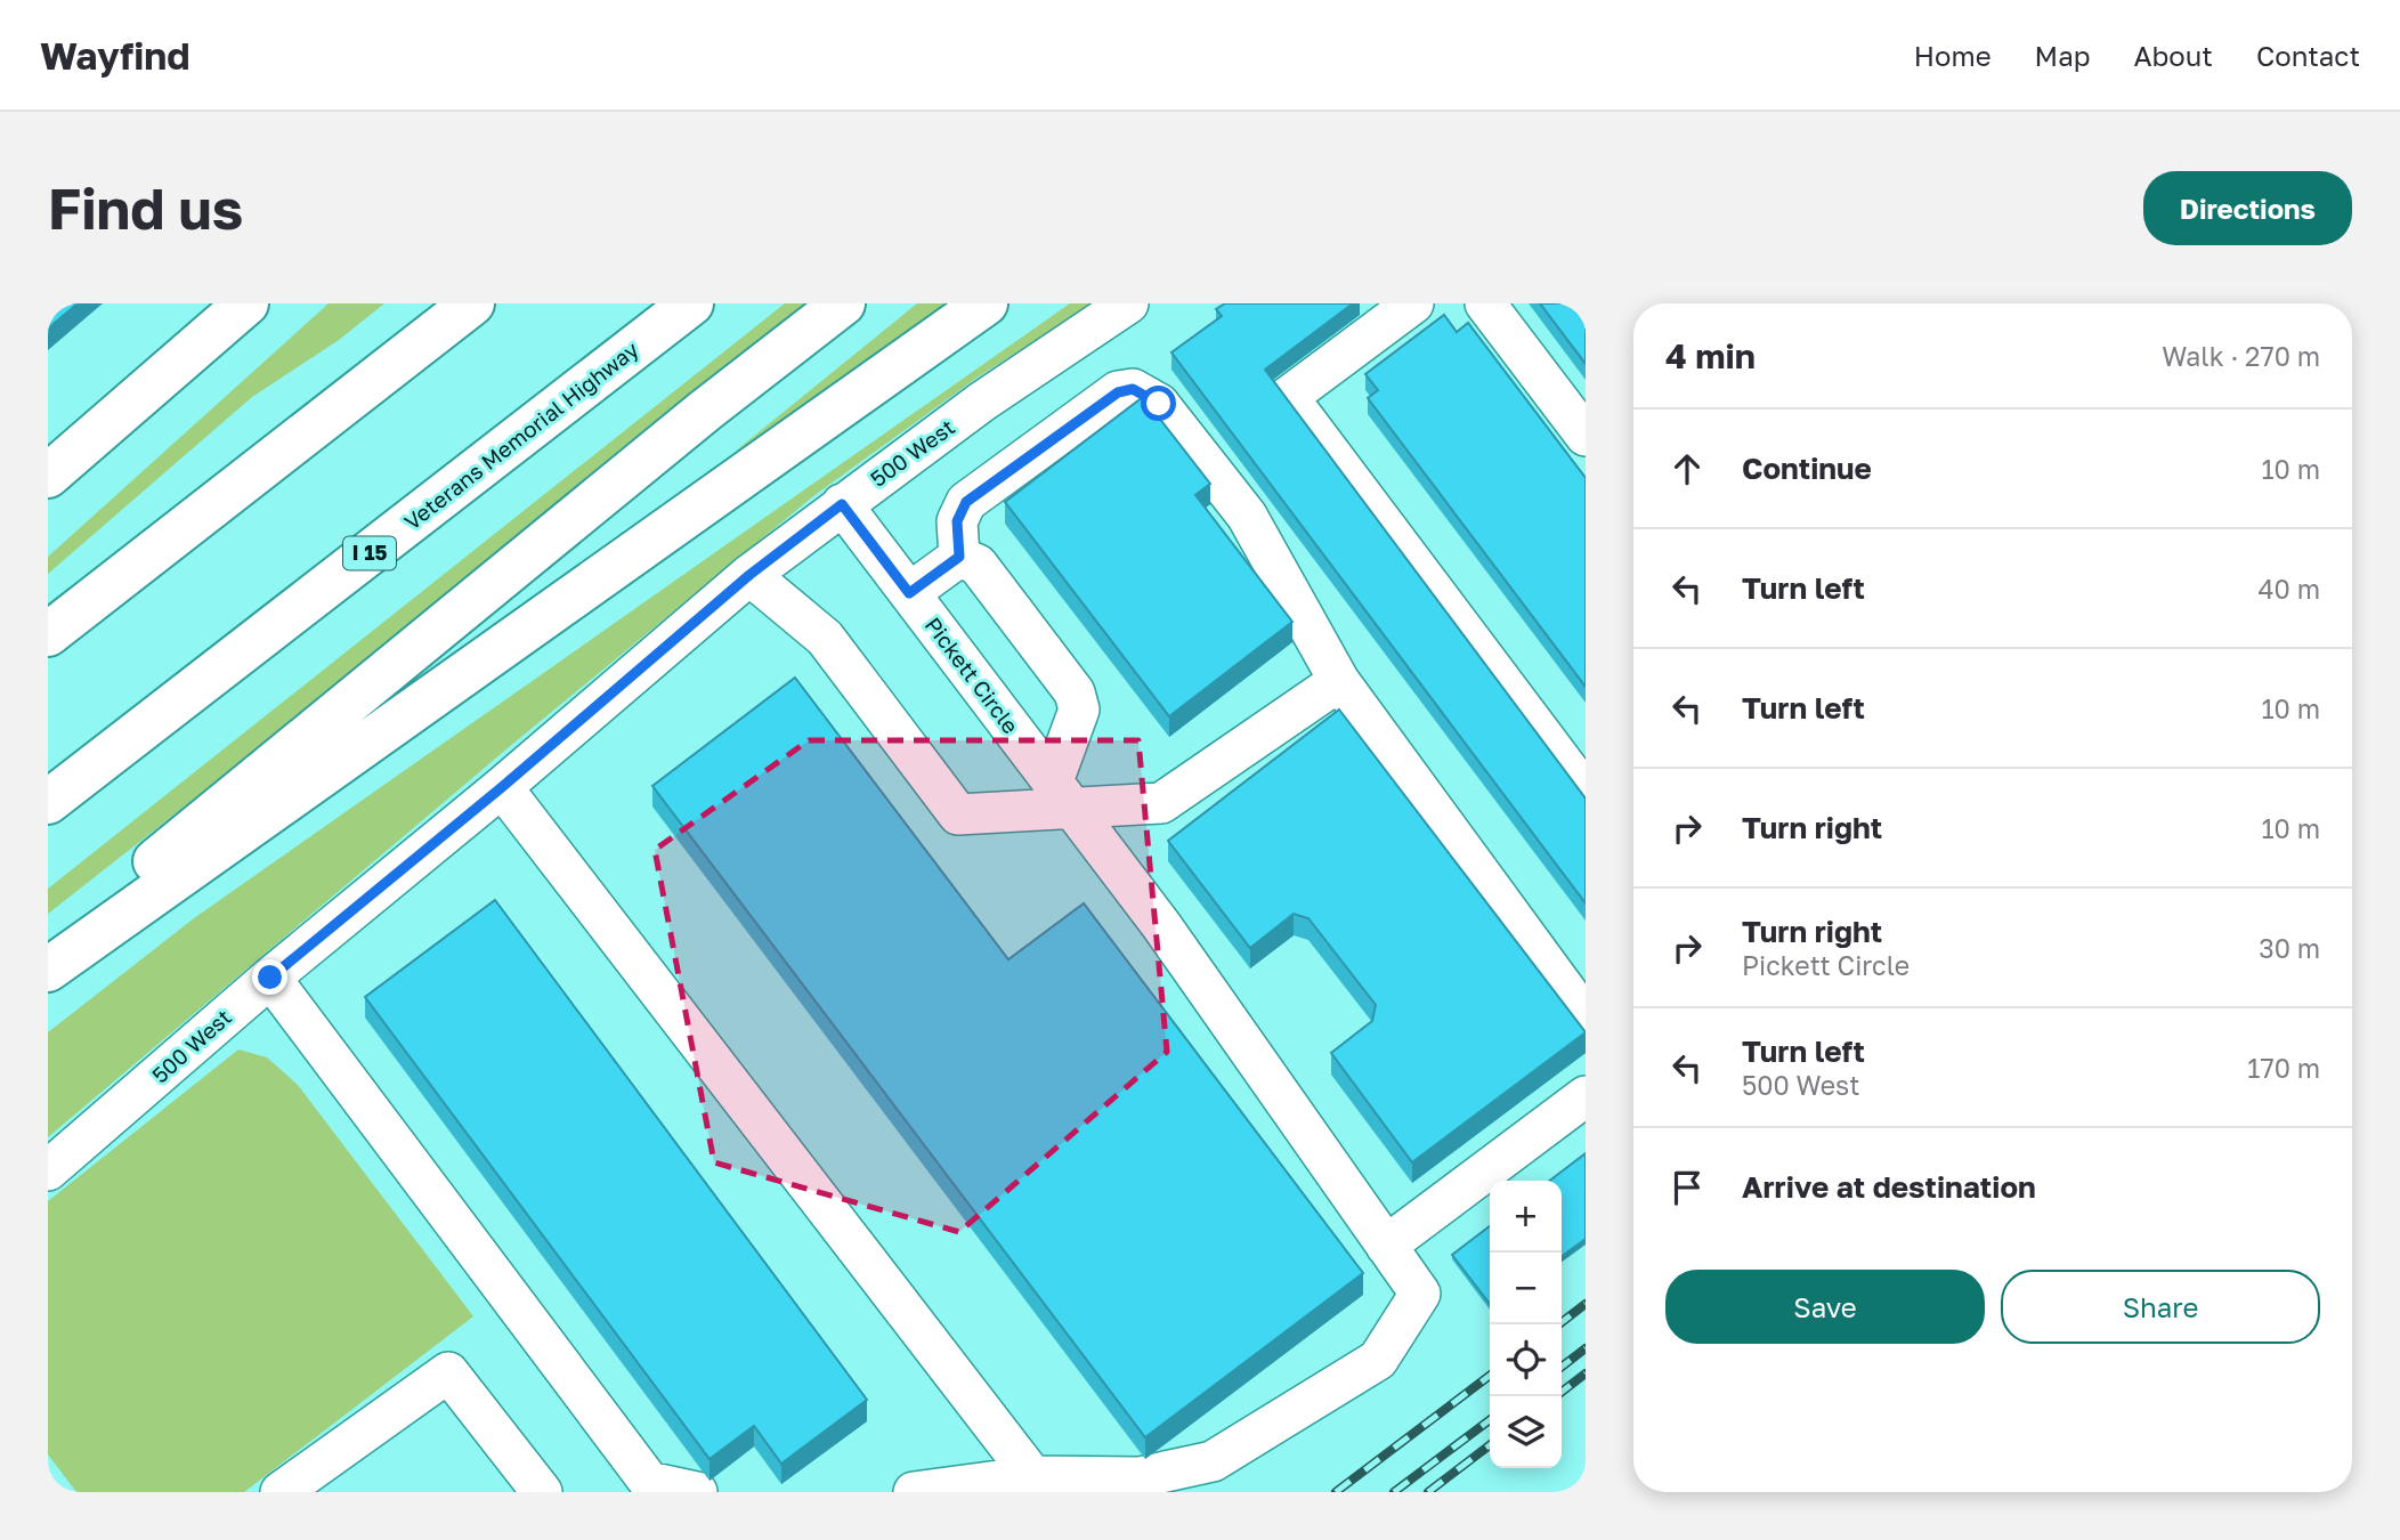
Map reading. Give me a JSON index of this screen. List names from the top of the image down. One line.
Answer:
{"streets":{"highway":["Veterans Memorial Highway","I 15"],"street":["500 West","Pickett Circle"]},"crossings":[["500 West","Pickett Circle"]],"page":{"header":"Wayfind","nav":["Home","Map","About","Contact"],"buttons":["Directions",["Save","Share"]],"title":"Find us","heading":["4 min","Walk · 270 m"],"list":[["Continue","10 m"],["Turn left","40 m"],["Turn left","10 m"],["Turn right","10 m"],["Turn right","Pickett Circle","30 m"],["Turn left","500 West","170 m"],"Arrive at destination"],"map_buttons":["+","−"]}}
